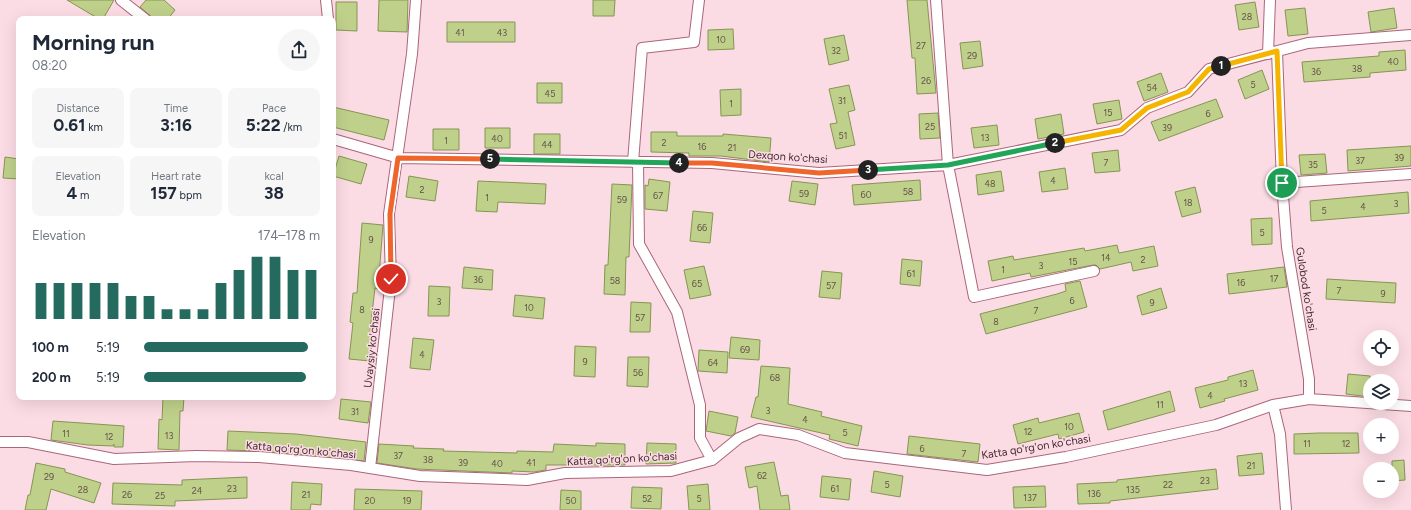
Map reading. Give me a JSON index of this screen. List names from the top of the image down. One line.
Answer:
{"streets":{"street":["Dexqon ko'chasi","Gulobod ko'chasi","Uvaysiy ko'chasi","Katta qo'rg'on ko'chasi"]},"crossings":[["Dexqon ko'chasi","Gulobod ko'chasi"],["Dexqon ko'chasi","Uvaysiy ko'chasi"],["Uvaysiy ko'chasi","Katta qo'rg'on ko'chasi"]],"house_numbers":["28","41","43","10","27","32","29","40","38","36","26","5","54","45","31","1","15","6","25","39","51","13","40","1","2","44","16","21","39","37","7","35","4","48","2","58","59","60","67","1","59","18","3","4","5","66","5","9","14","2","15","3","1","61","17","36","58","16","65","57","7","9","6","3","9","10","8","7","57","8","69","4","9","64","56","68","13","4","11","3","31","4","10","12","5","11","13","12","11","12","6","7","37","38","39","41","40","21","62","29","23","5","22","23","61","28","135","24","136","26","21","25","137","52","5","20","19","50"],"page":{"heading":["Morning run","08:20"],"pins":["1","2","5","4","3"],"stats":[["Distance","0.61 km"],["Time","3:16"],["Pace","5:22 /km"],["Elevation","4 m"],["Heart rate","157 bpm"],["kcal","38"]],"chart":["Elevation","174–178 m"],"map_buttons":["+","−"],"list":[{"name":"100 m","note":"5:19"},{"name":"200 m","note":"5:19"}]}}
